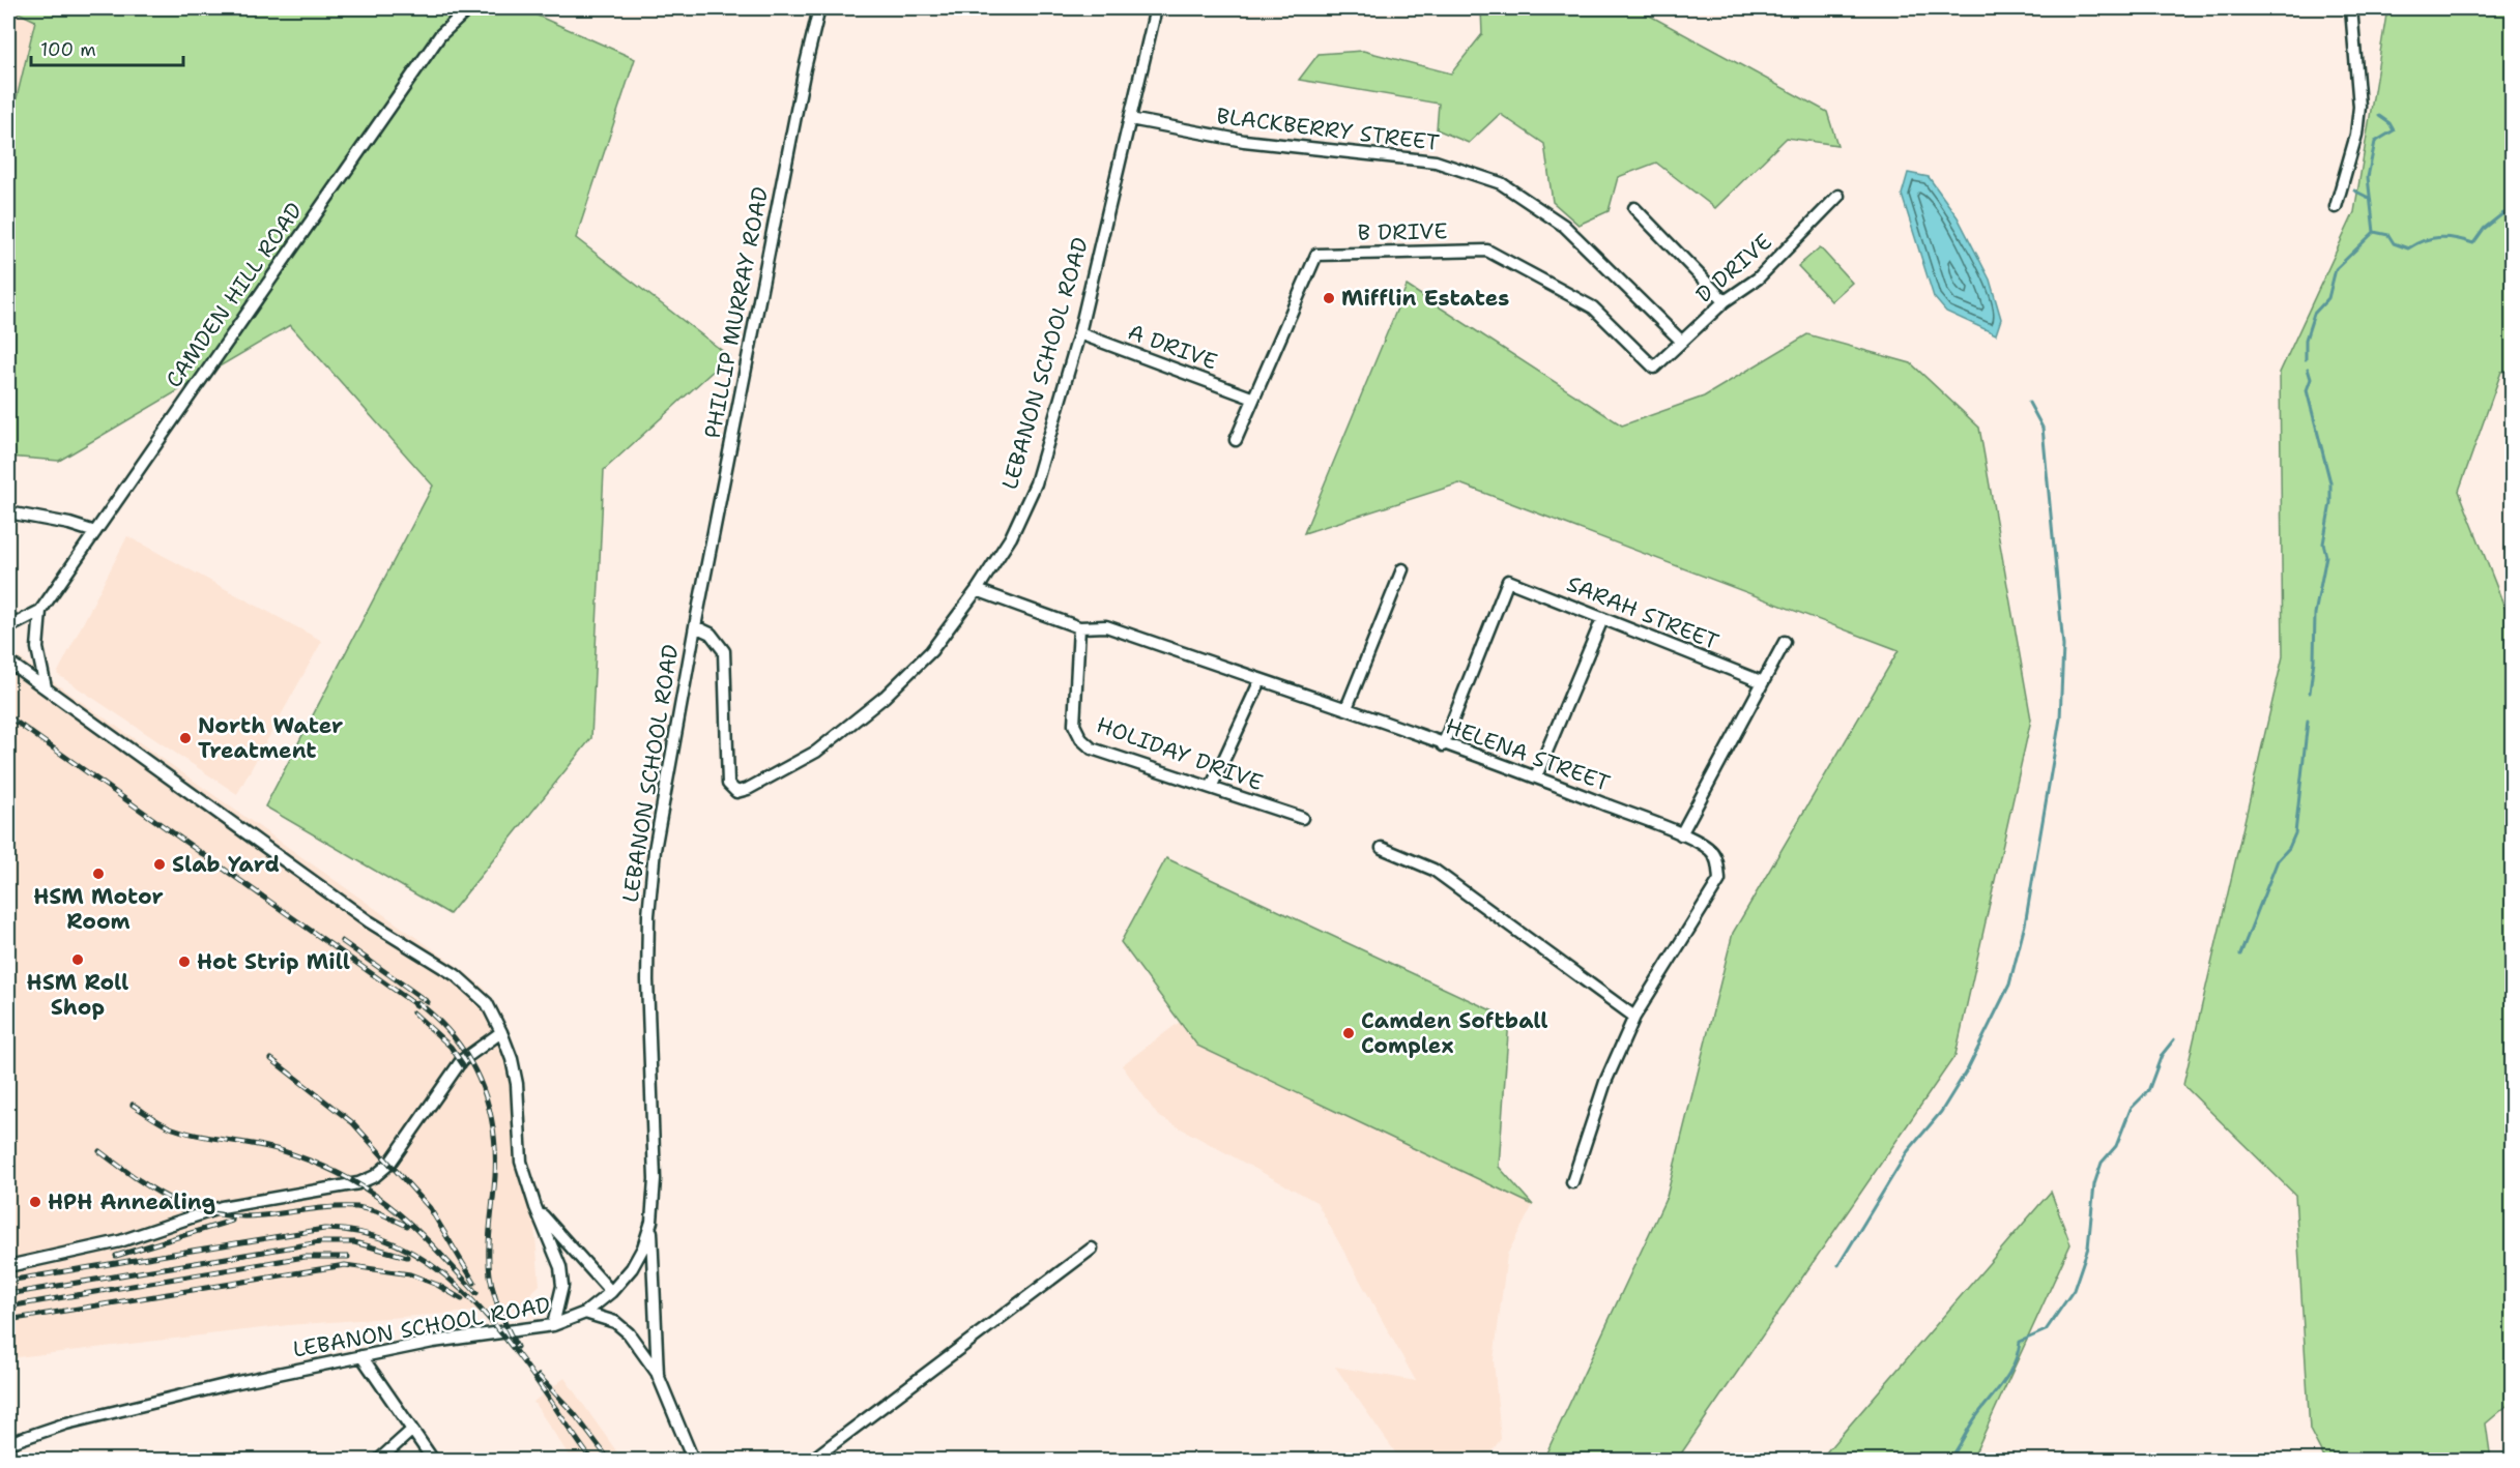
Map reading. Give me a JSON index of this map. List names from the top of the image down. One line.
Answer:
{"streets":{"street":["BLACKBERRY STREET","B DRIVE","D DRIVE","CAMDEN HILL ROAD","PHILLIP MURRAY ROAD","A DRIVE","LEBANON SCHOOL ROAD","SARAH STREET","HOLIDAY DRIVE","HELENA STREET"]},"crossings":[["BLACKBERRY STREET","D DRIVE"],["BLACKBERRY STREET","LEBANON SCHOOL ROAD"],["B DRIVE","D DRIVE"],["B DRIVE","A DRIVE"],["PHILLIP MURRAY ROAD","LEBANON SCHOOL ROAD"],["A DRIVE","LEBANON SCHOOL ROAD"],["LEBANON SCHOOL ROAD","HELENA STREET"],["SARAH STREET","HELENA STREET"],["HOLIDAY DRIVE","HELENA STREET"]],"places":["Mifflin Estates","North Water Treatment","Slab Yard","HSM Motor Room","HSM Roll Shop","Hot Strip Mill","Camden Softball Complex","HPH Annealing"],"scale_bar":"100 m"}
